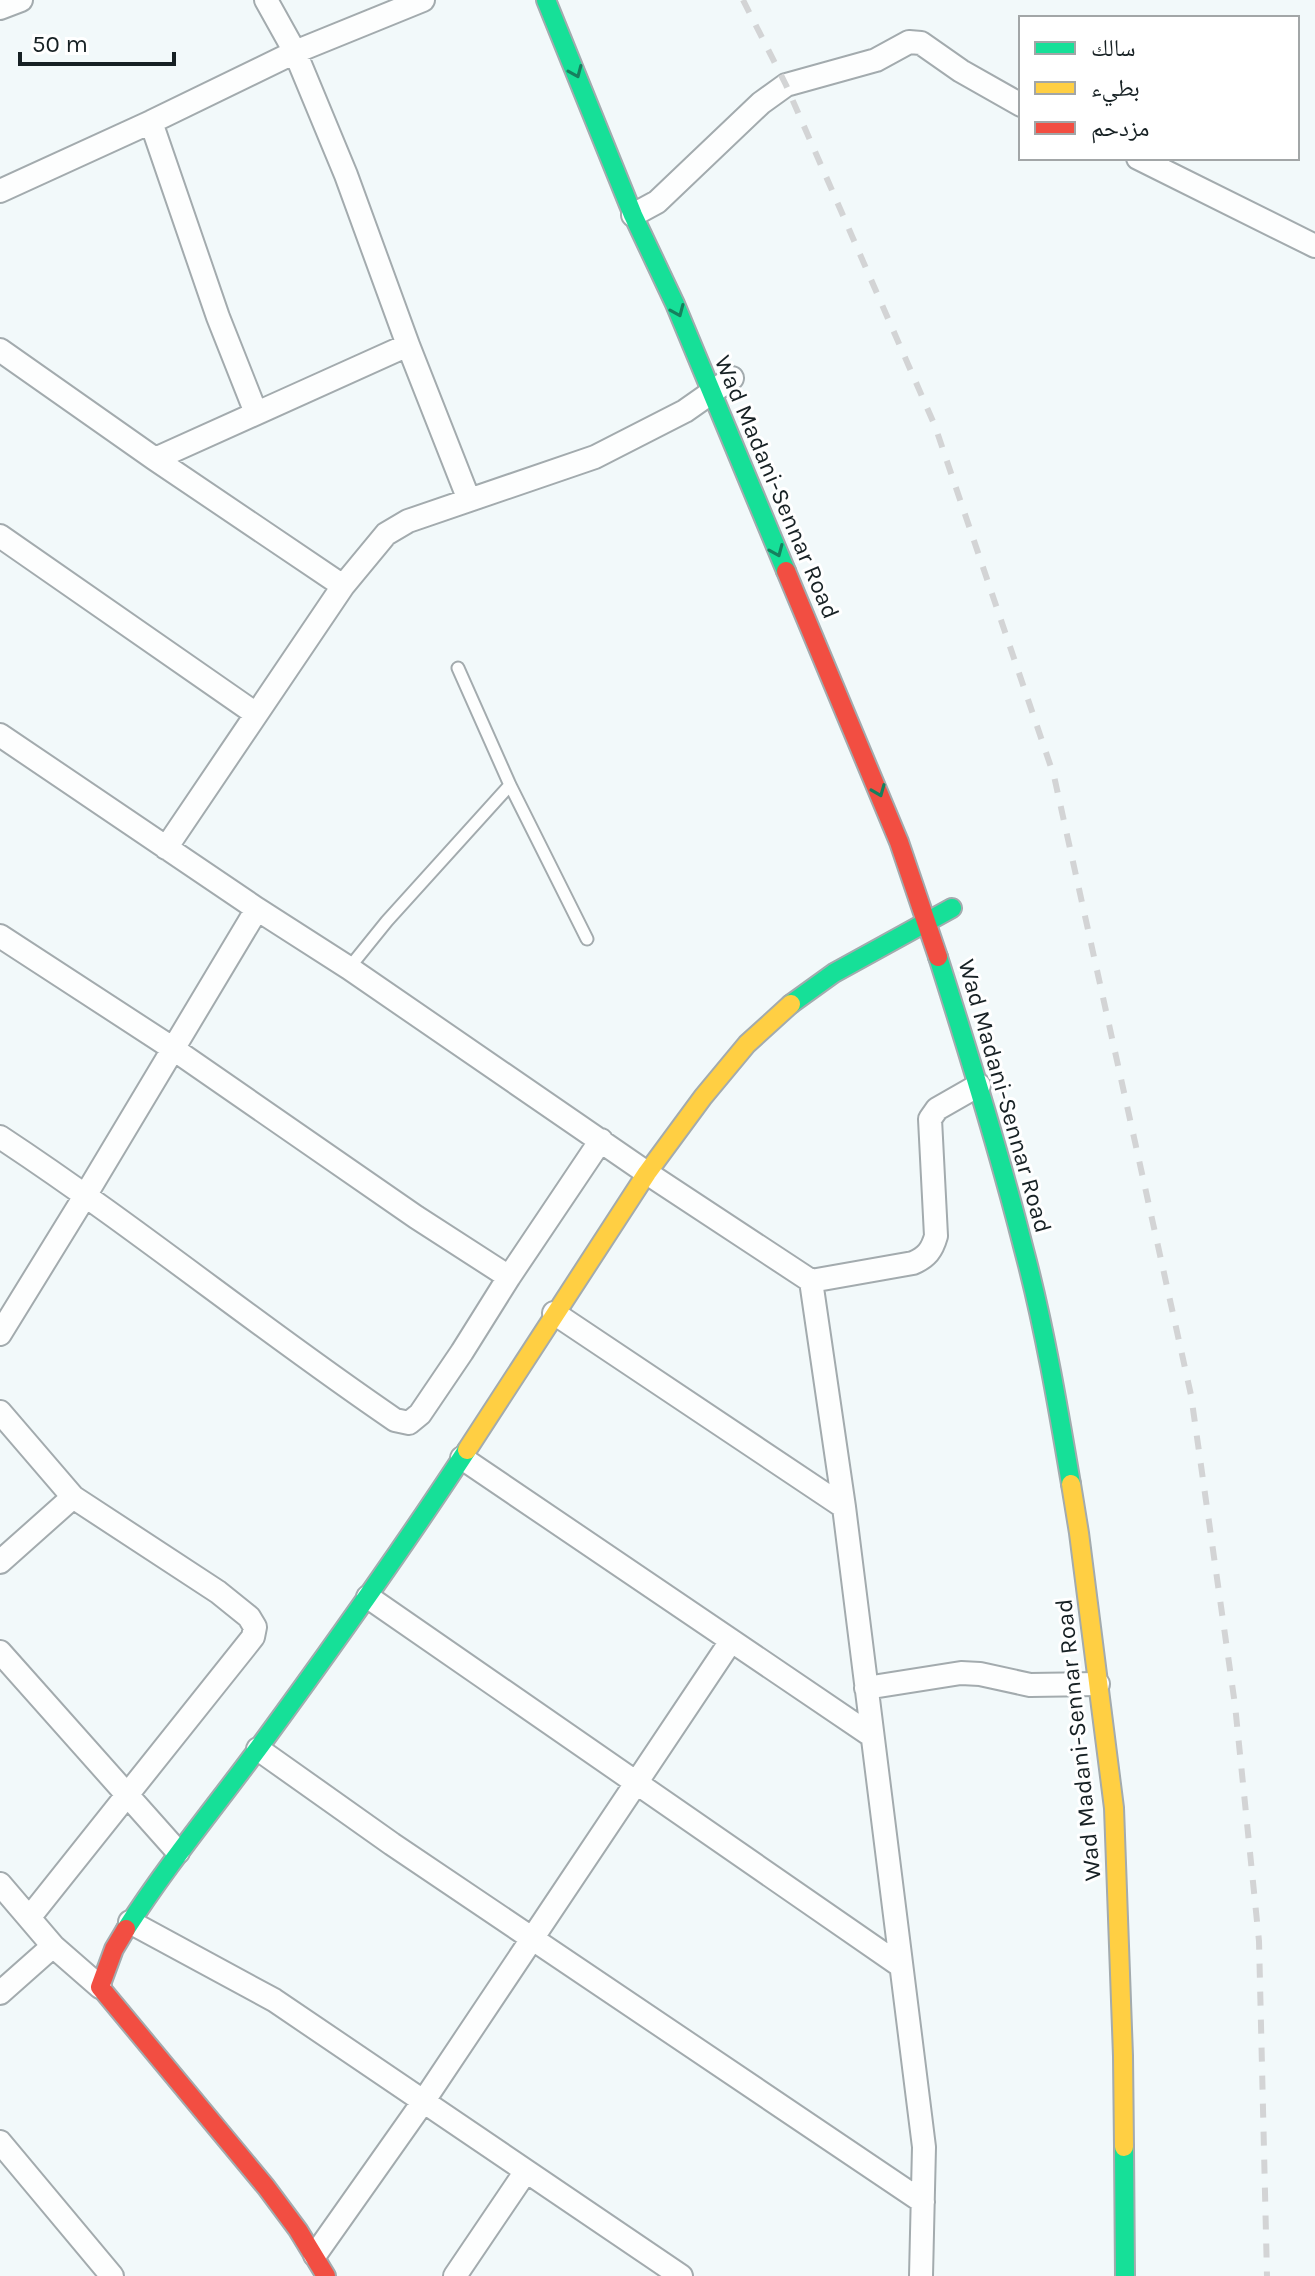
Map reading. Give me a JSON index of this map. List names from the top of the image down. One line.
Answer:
{"streets":{"main road":["Wad Madani-Sennar Road"]},"one_way":["Wad Madani-Sennar Road"],"legend":["سالك","بطيء","مزدحم"],"scale_bar":"50 m"}
